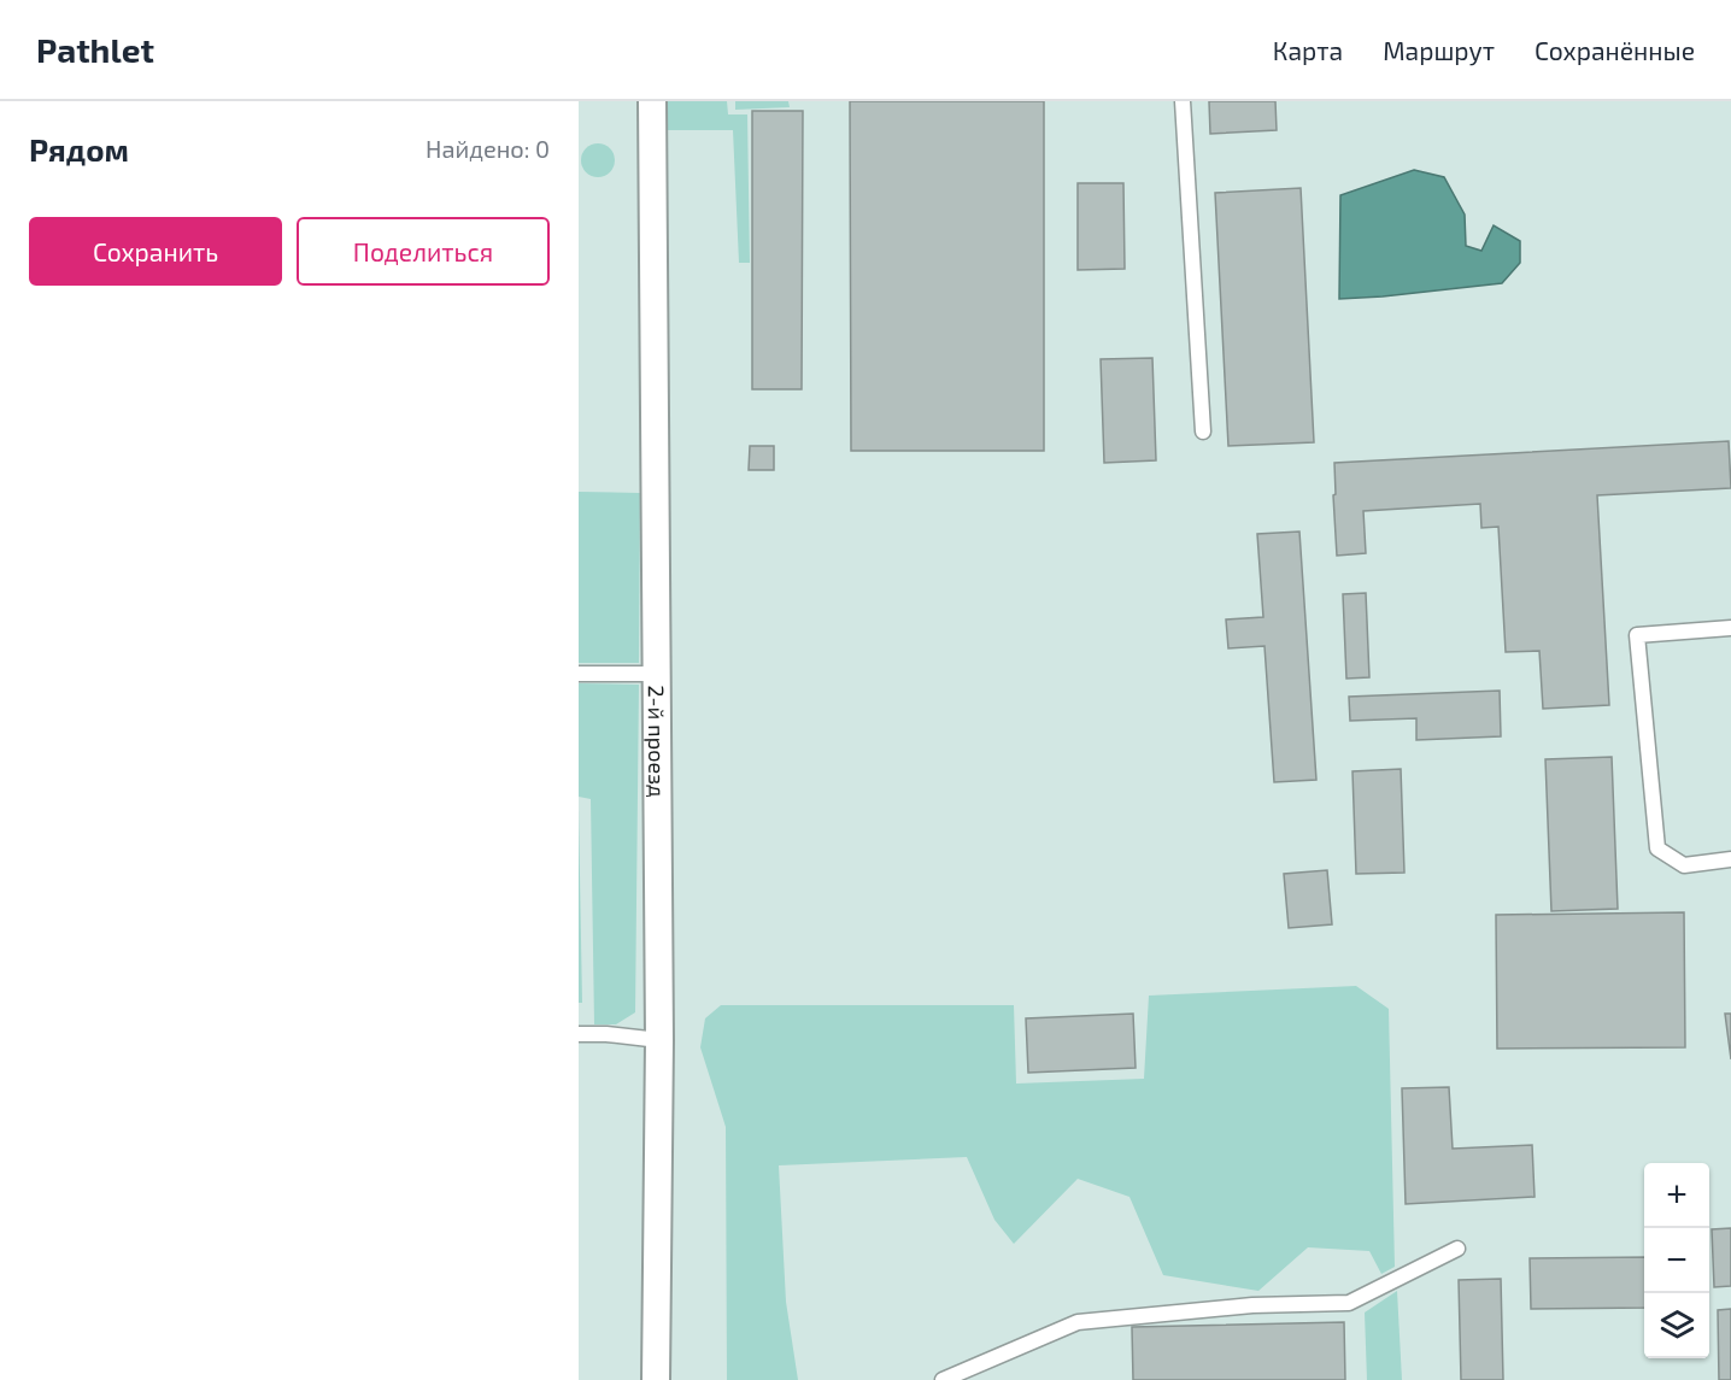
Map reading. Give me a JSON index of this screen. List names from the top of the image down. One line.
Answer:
{"streets":{"street":["2-й проезд"]},"page":{"header":"Pathlet","nav":["Карта","Маршрут","Сохранённые"],"heading":["Рядом","Найдено: 0"],"buttons":["Сохранить","Поделиться"],"map_buttons":["+","−"]}}
